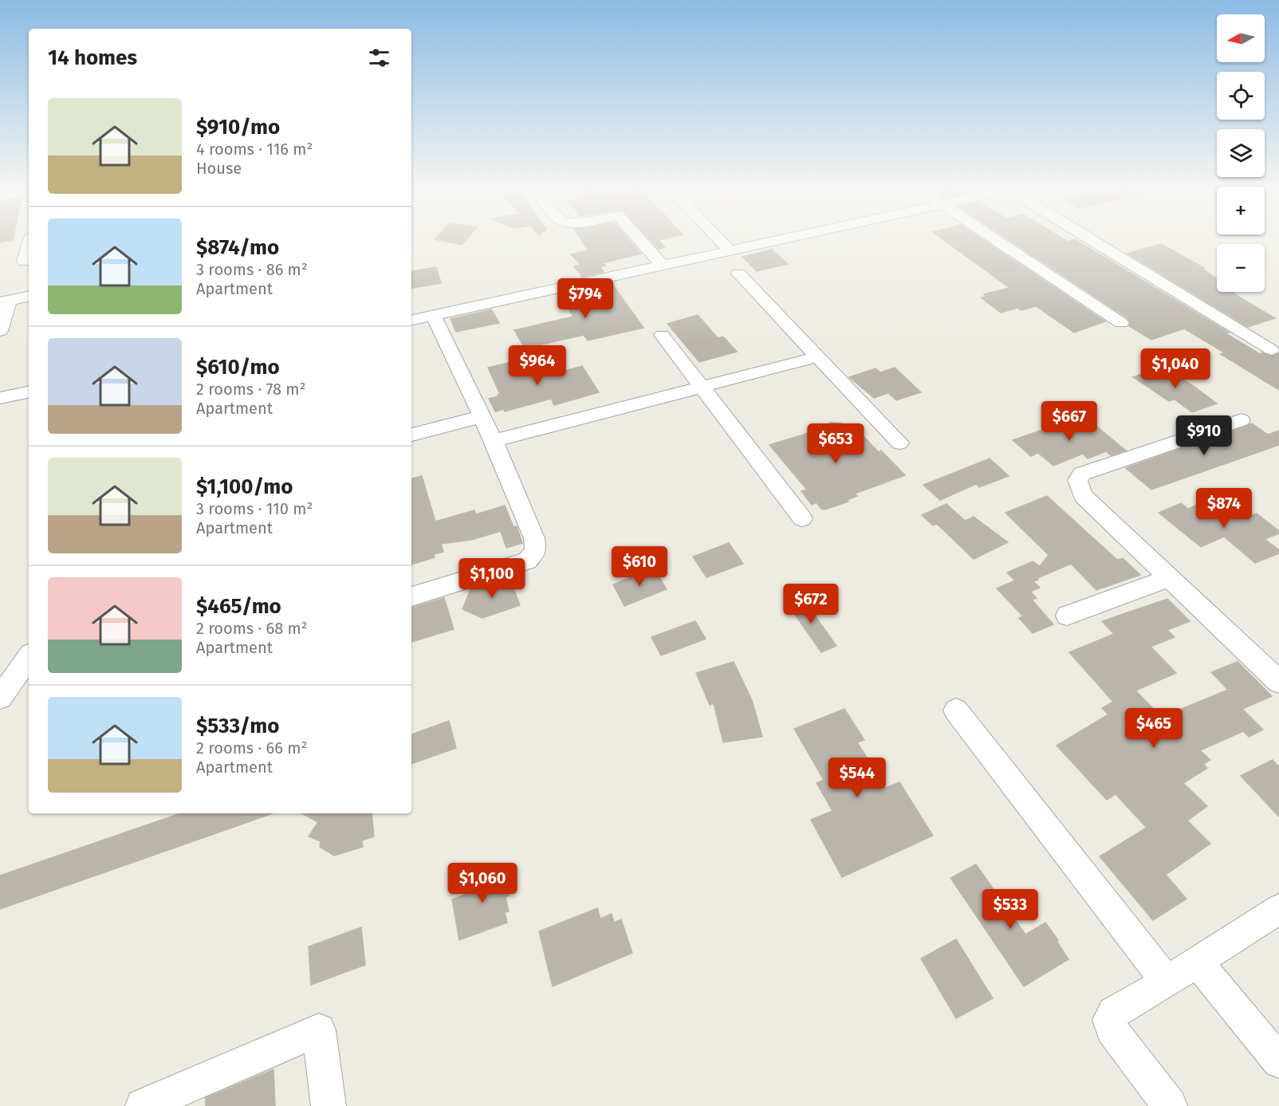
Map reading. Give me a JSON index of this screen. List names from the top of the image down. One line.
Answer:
{"north":"left","page":{"map_buttons":["+","−"],"heading":"14 homes","list":[{"name":"$910/mo","note":"4 rooms · 116 m² · House"},{"name":"$874/mo","note":"3 rooms · 86 m² · Apartment"},{"name":"$610/mo","note":"2 rooms · 78 m² · Apartment"},{"name":"$1,100/mo","note":"3 rooms · 110 m² · Apartment"},{"name":"$465/mo","note":"2 rooms · 68 m² · Apartment"},{"name":"$533/mo","note":"2 rooms · 66 m² · Apartment"}],"price":["$794","$964","$1,040","$667","$910","$653","$874","$610","$1,100","$672","$465","$544","$1,060","$533"]}}
